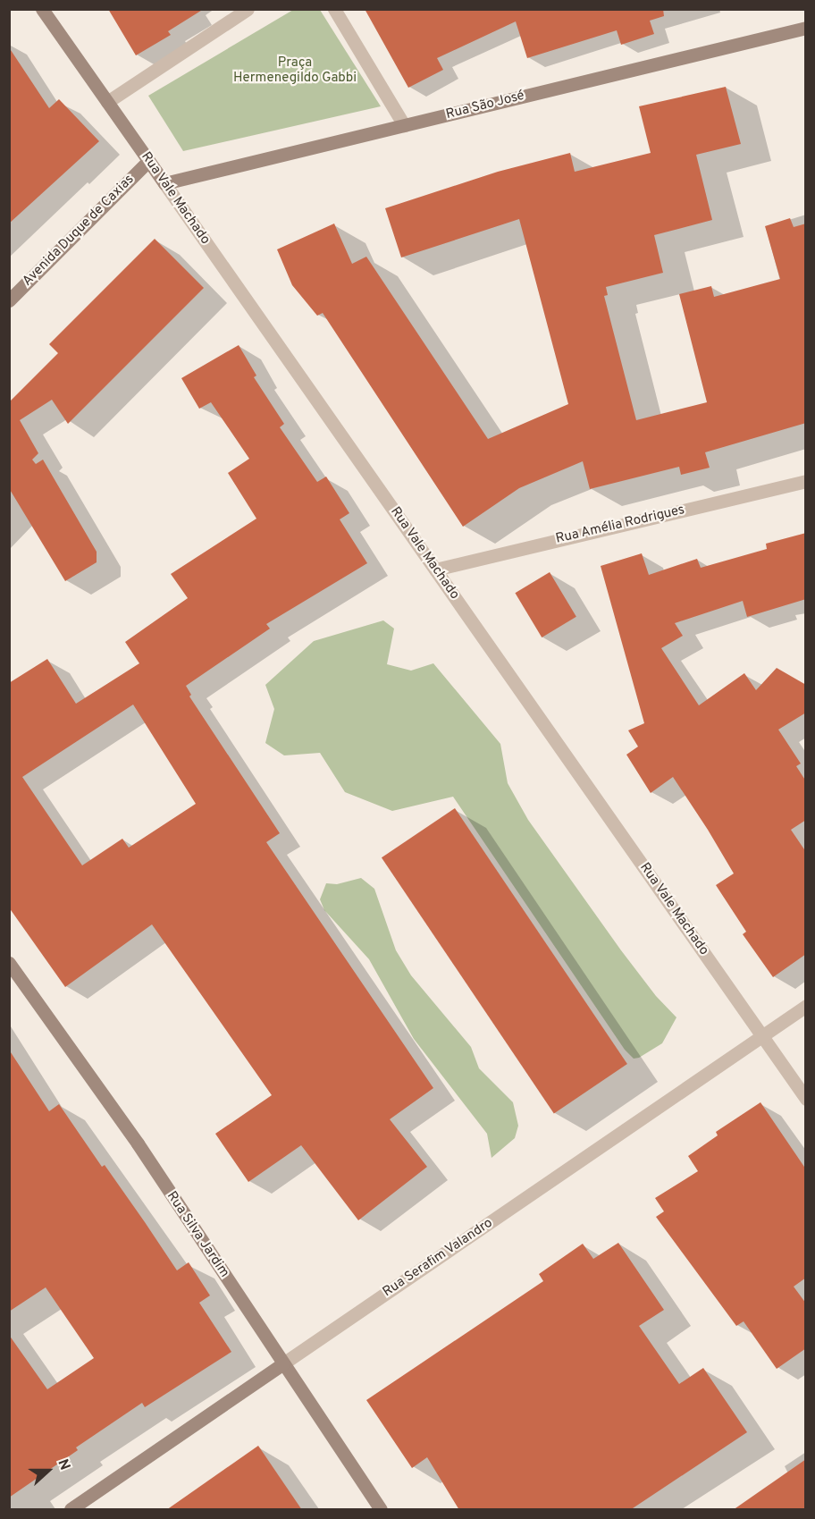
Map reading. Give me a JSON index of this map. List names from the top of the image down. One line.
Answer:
{"streets":{"street":["Rua São José","Rua Vale Machado","Avenida Duque de Caxias","Rua Amélia Rodrigues","Rua Silva Jardim","Rua Serafim Valandro"]},"crossings":[["Rua São José","Rua Vale Machado"],["Rua Vale Machado","Avenida Duque de Caxias"],["Rua Vale Machado","Rua Amélia Rodrigues"],["Rua Vale Machado","Rua Serafim Valandro"],["Rua Silva Jardim","Rua Serafim Valandro"]],"parks":["Praça Hermenegildo Gabbi"],"north":"right"}
